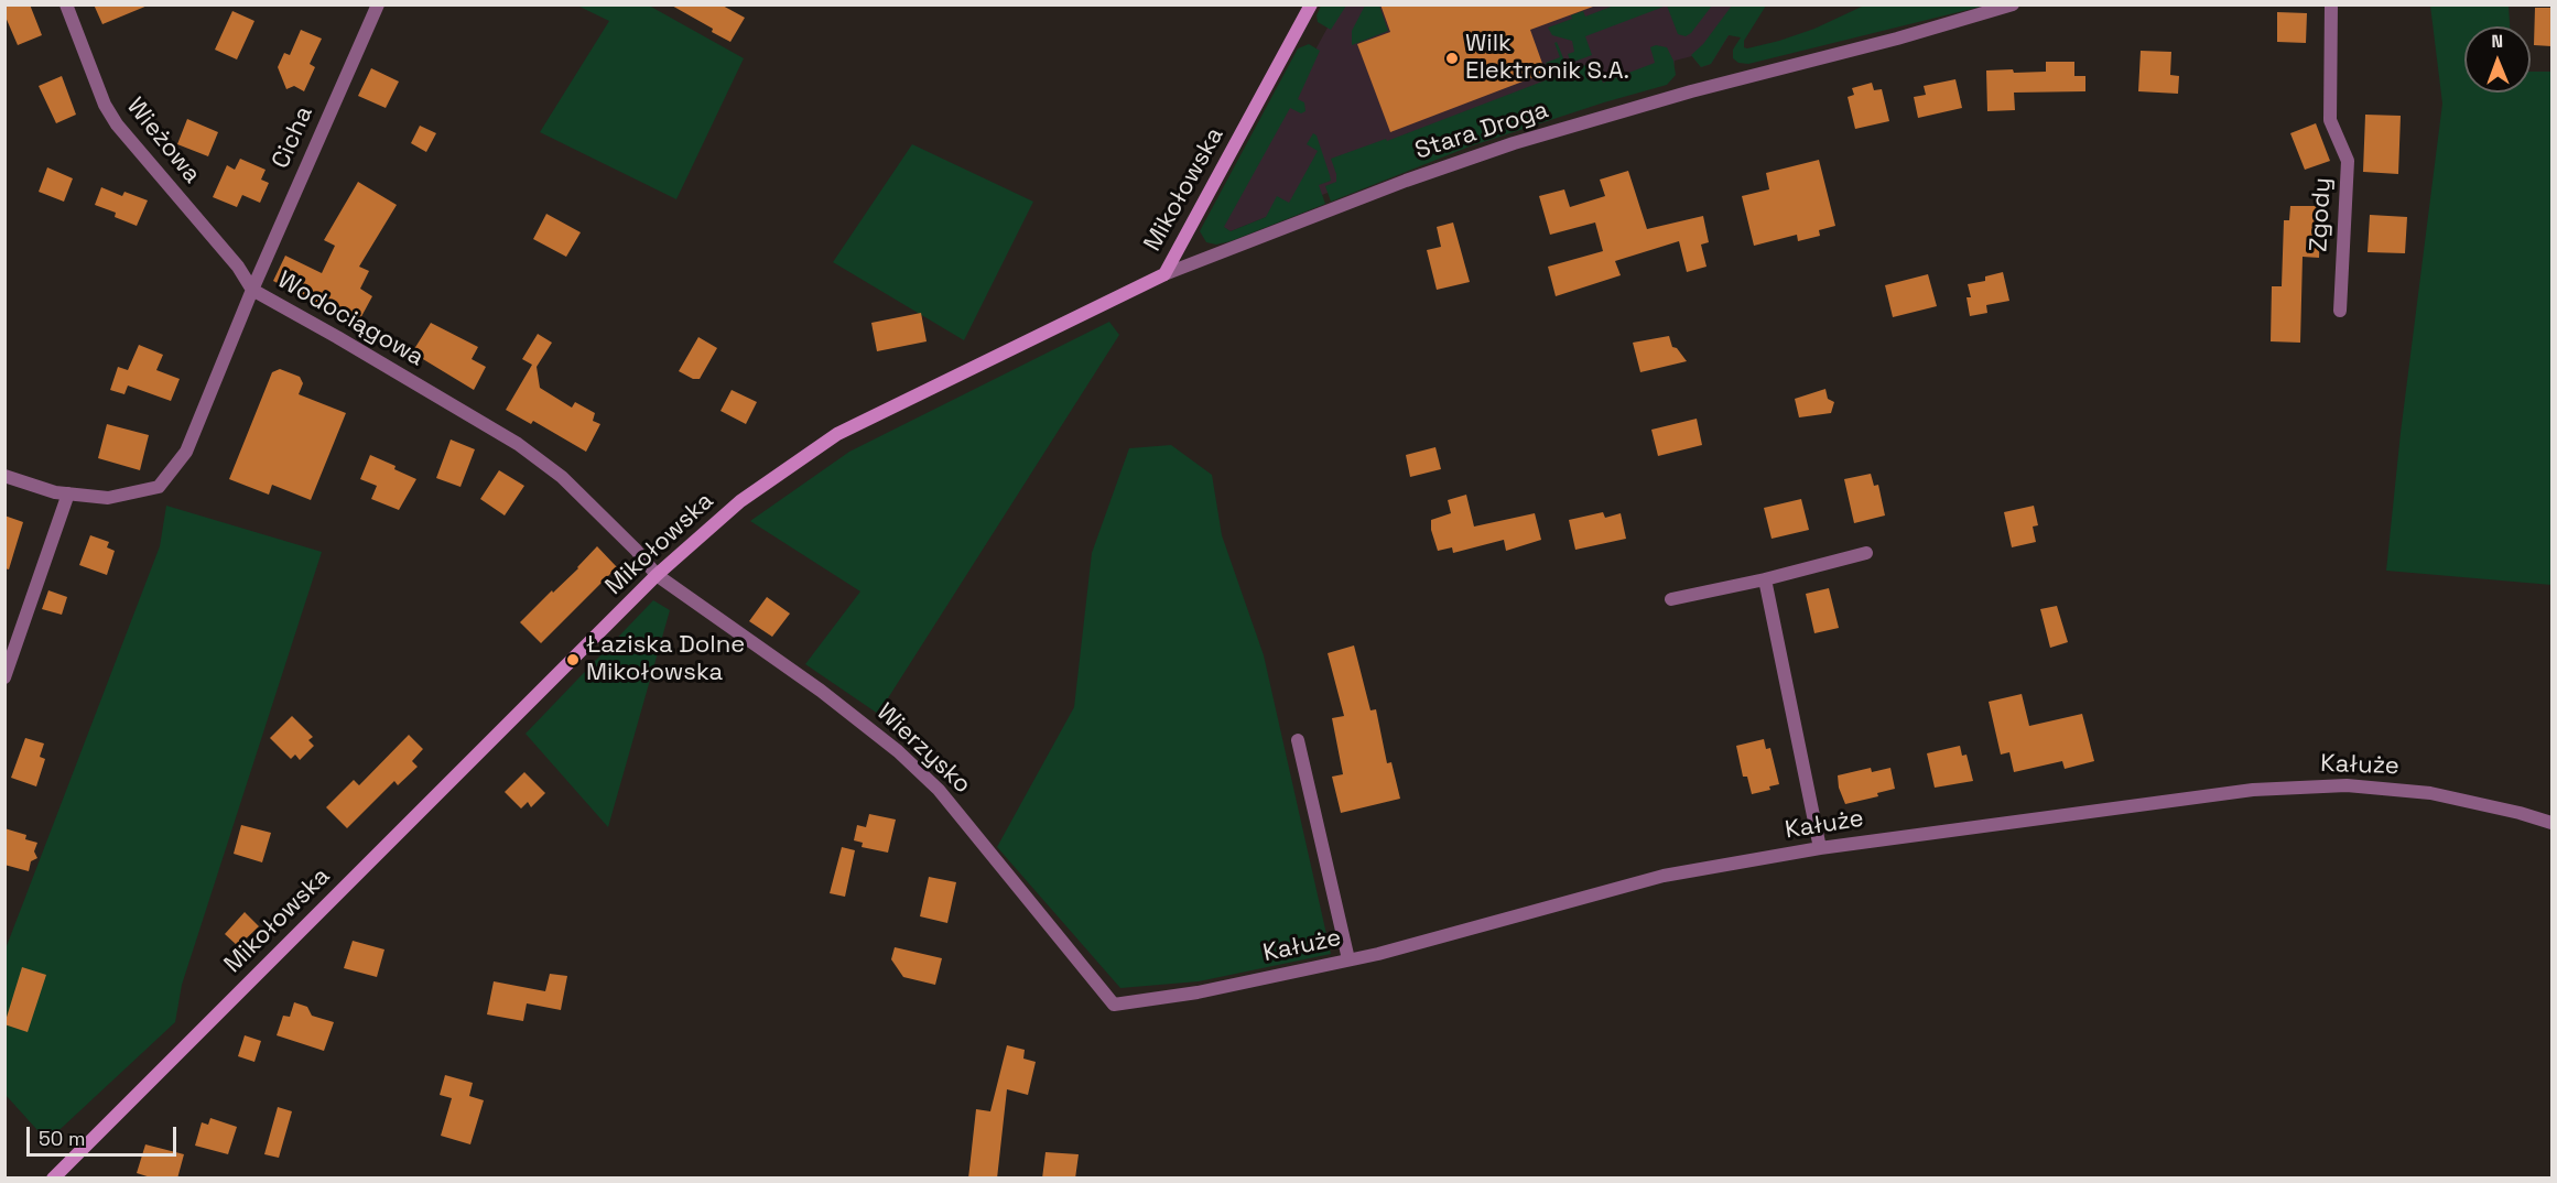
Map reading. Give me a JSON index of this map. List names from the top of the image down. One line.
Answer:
{"streets":{"street":["Stara Droga","Cicha","Wieżowa","Mikołowska","Zgody","Wodociągowa","Wierzysko","Kałuże"]},"crossings":[["Stara Droga","Mikołowska"],["Cicha","Wieżowa"],["Cicha","Wodociągowa"],["Wieżowa","Wodociągowa"],["Mikołowska","Wodociągowa"],["Mikołowska","Wierzysko"],["Wodociągowa","Wierzysko"],["Wierzysko","Kałuże"]],"places":["Wilk Elektronik S.A.","Łaziska Dolne Mikołowska"],"scale_bar":"50 m","north":"top"}
